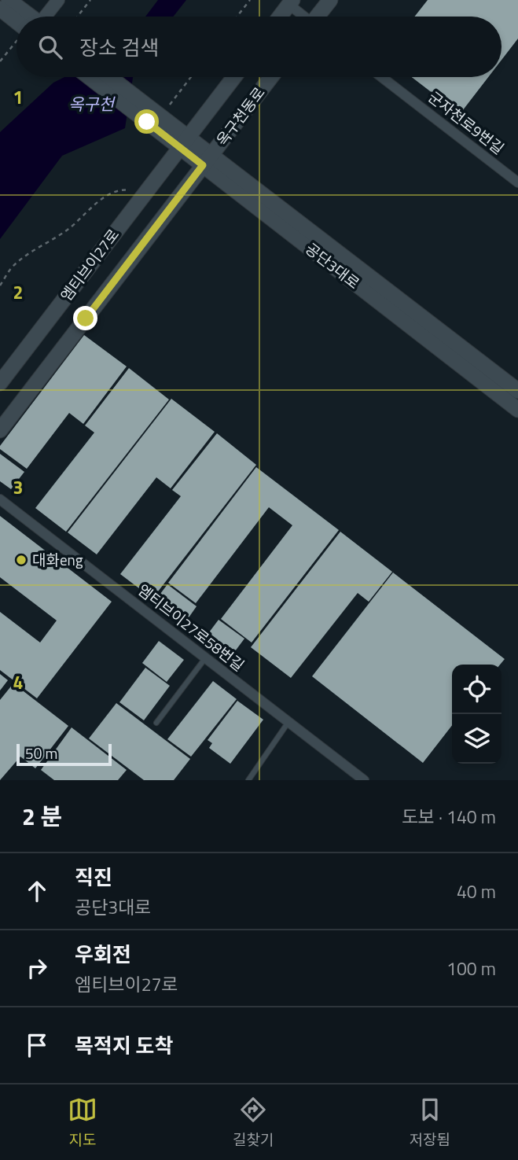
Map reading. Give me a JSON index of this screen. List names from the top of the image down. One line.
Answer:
{"streets":{"main road":["옥구천동로","엠티브이27로","공단3대로"],"street":["군자천로9번길","엠티브이27로58번길"]},"crossings":[["옥구천동로","엠티브이27로"],["옥구천동로","공단3대로"],["엠티브이27로","공단3대로"]],"water":["옥구천"],"places":["대화eng"],"scale_bar":"50 m","page":{"search":"장소 검색","scale":"50 m","heading":["2 분","도보 · 140 m"],"list":[["직진","공단3대로","40 m"],["우회전","엠티브이27로","100 m"],"목적지 도착"],"nav":["지도","길찾기","저장됨"]},"grid":{"rows":["1","2","3","4"]}}
